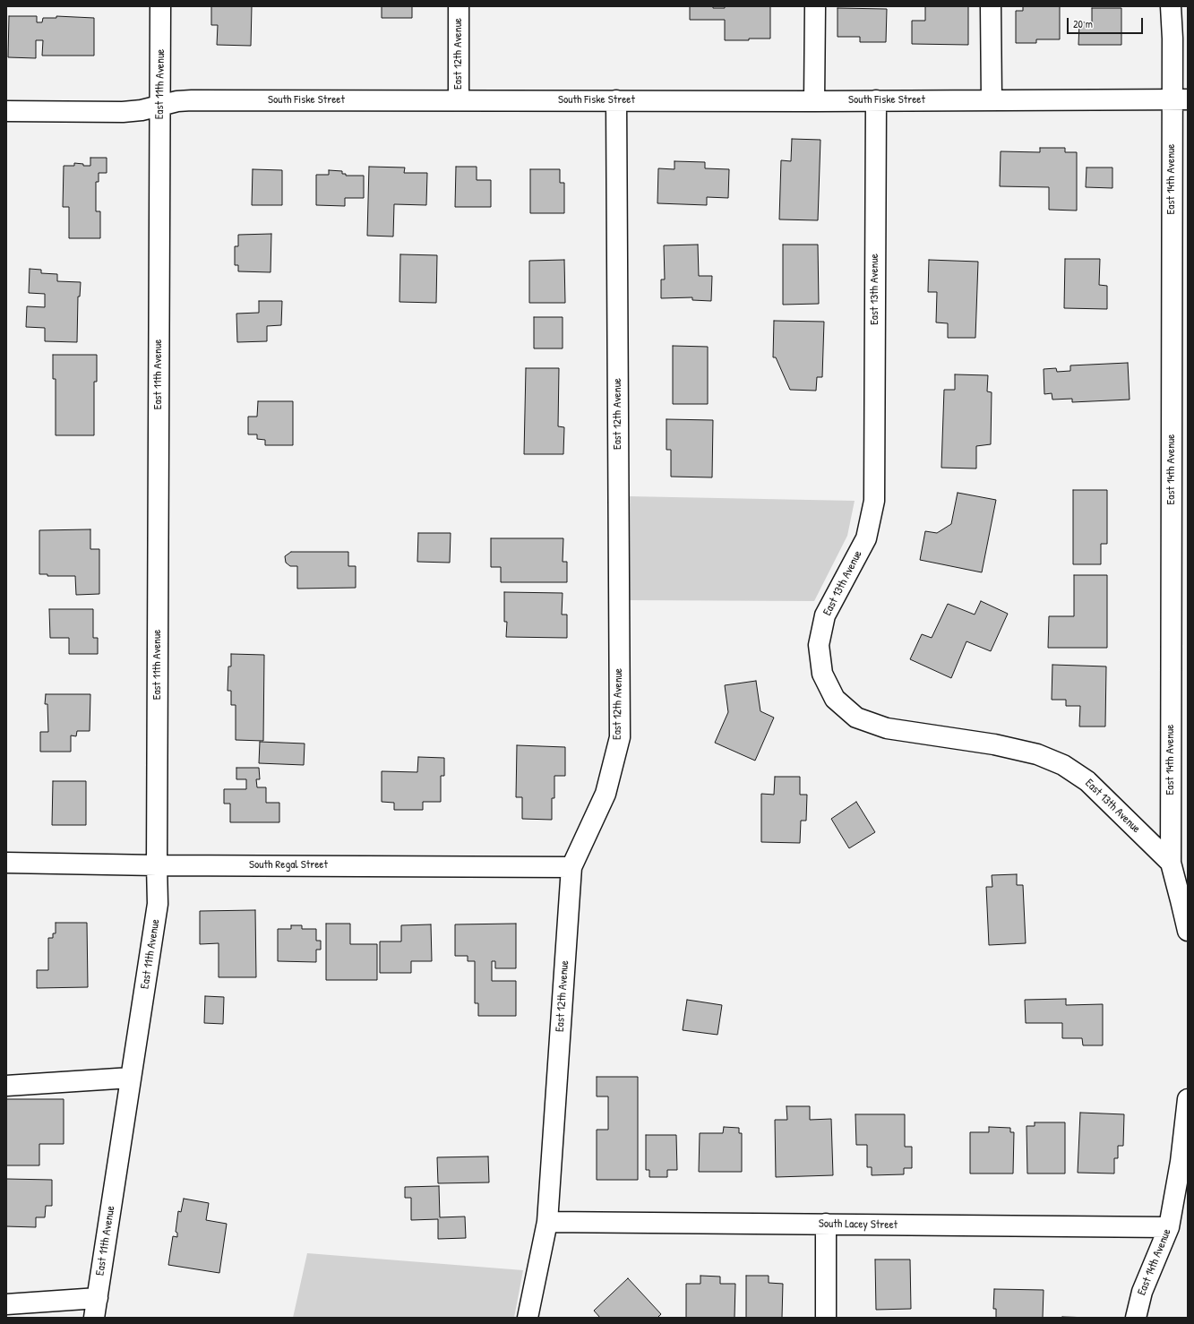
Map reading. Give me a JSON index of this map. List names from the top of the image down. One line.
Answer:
{"streets":{"street":["East 12th Avenue","East 11th Avenue","South Fiske Street","East 14th Avenue","East 13th Avenue","South Regal Street","South Lacey Street"]},"crossings":[["East 12th Avenue","South Fiske Street"],["East 12th Avenue","South Regal Street"],["East 12th Avenue","South Lacey Street"],["East 11th Avenue","South Fiske Street"],["East 11th Avenue","South Regal Street"],["South Fiske Street","East 14th Avenue"],["South Fiske Street","East 13th Avenue"],["East 14th Avenue","East 13th Avenue"],["East 14th Avenue","South Lacey Street"]],"scale_bar":"20 m"}
